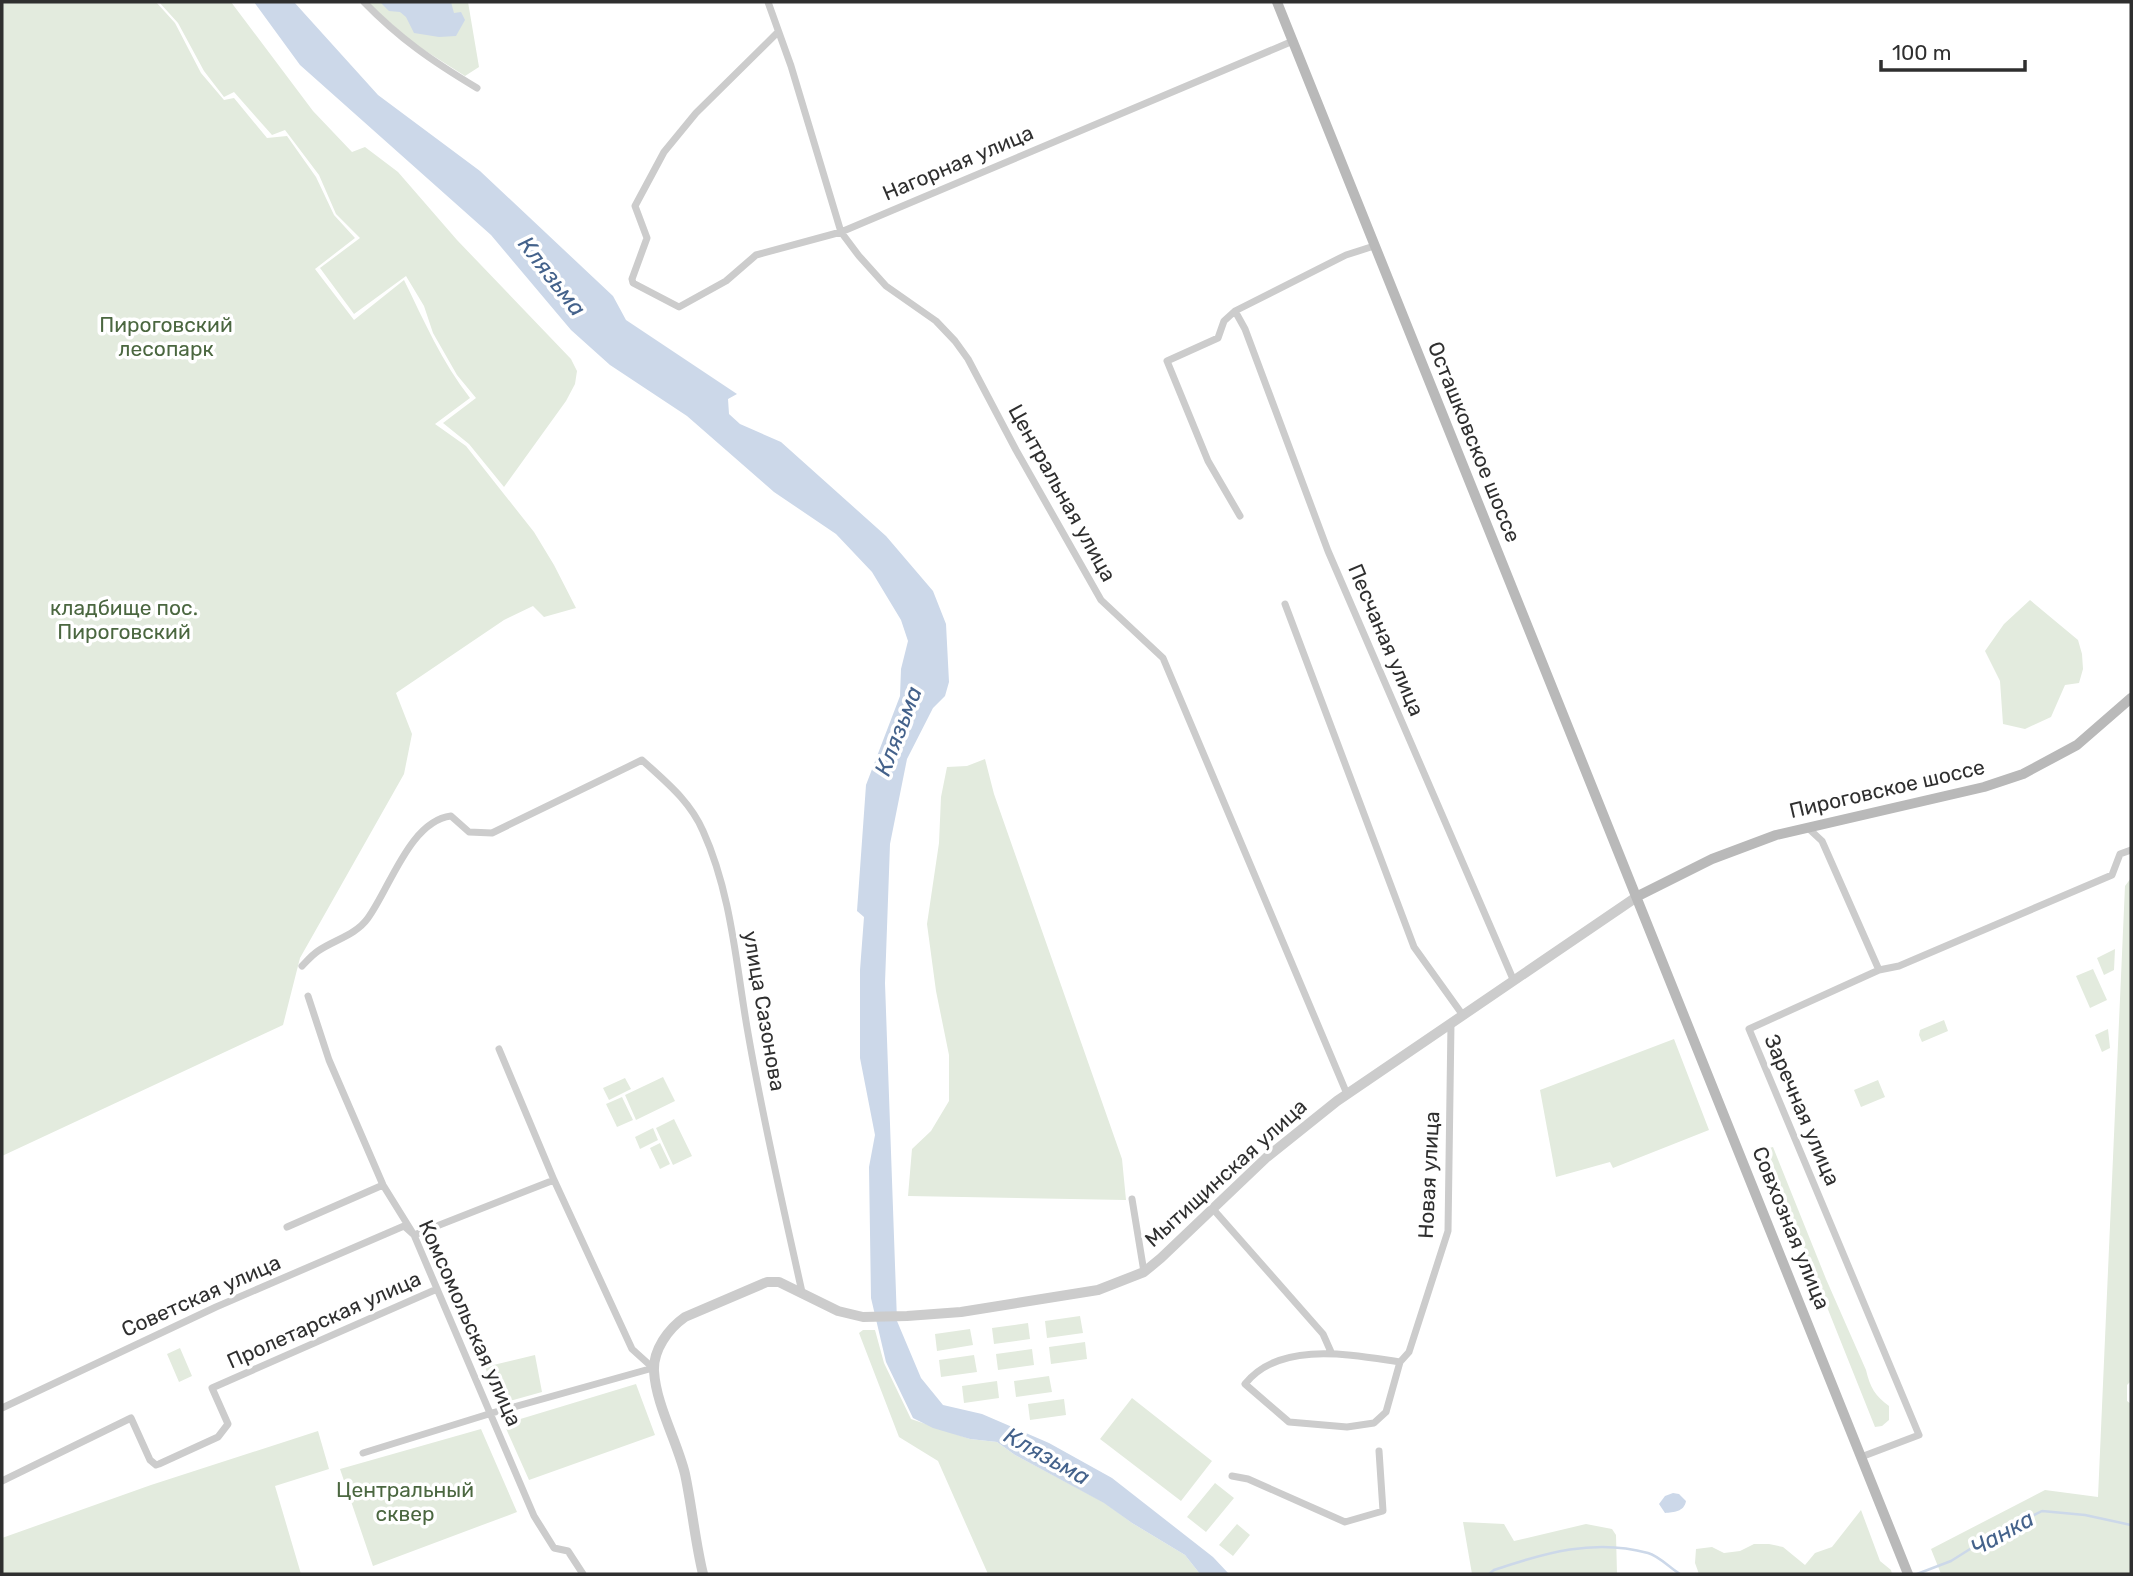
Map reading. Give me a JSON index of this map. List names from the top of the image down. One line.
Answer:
{"streets":{"main road":["Осташковское шоссе","Пироговское шоссе","Совхозная улица"],"street":["Нагорная улица","Центральная улица","Песчаная улица","улица Сазонова","Заречная улица","Мытищинская улица","Новая улица","Советская улица","Пролетарская улица","Комсомольская улица"]},"crossings":[["Нагорная улица","Осташковское шоссе"],["Нагорная улица","Центральная улица"],["Осташковское шоссе","Пироговское шоссе"],["Осташковское шоссе","Мытищинская улица"],["Осташковское шоссе","Совхозная улица"],["Центральная улица","Мытищинская улица"],["Песчаная улица","Мытищинская улица"],["Пироговское шоссе","Мытищинская улица"],["Пироговское шоссе","Совхозная улица"],["улица Сазонова","Мытищинская улица"],["Заречная улица","Совхозная улица"],["Мытищинская улица","Новая улица"],["Мытищинская улица","Совхозная улица"],["Советская улица","Комсомольская улица"],["Пролетарская улица","Комсомольская улица"]],"water":["Клязьма","Чанка"],"parks":["Пироговский лесопарк","кладбище пос. Пироговский","Центральный сквер"],"scale_bar":"100 m"}
